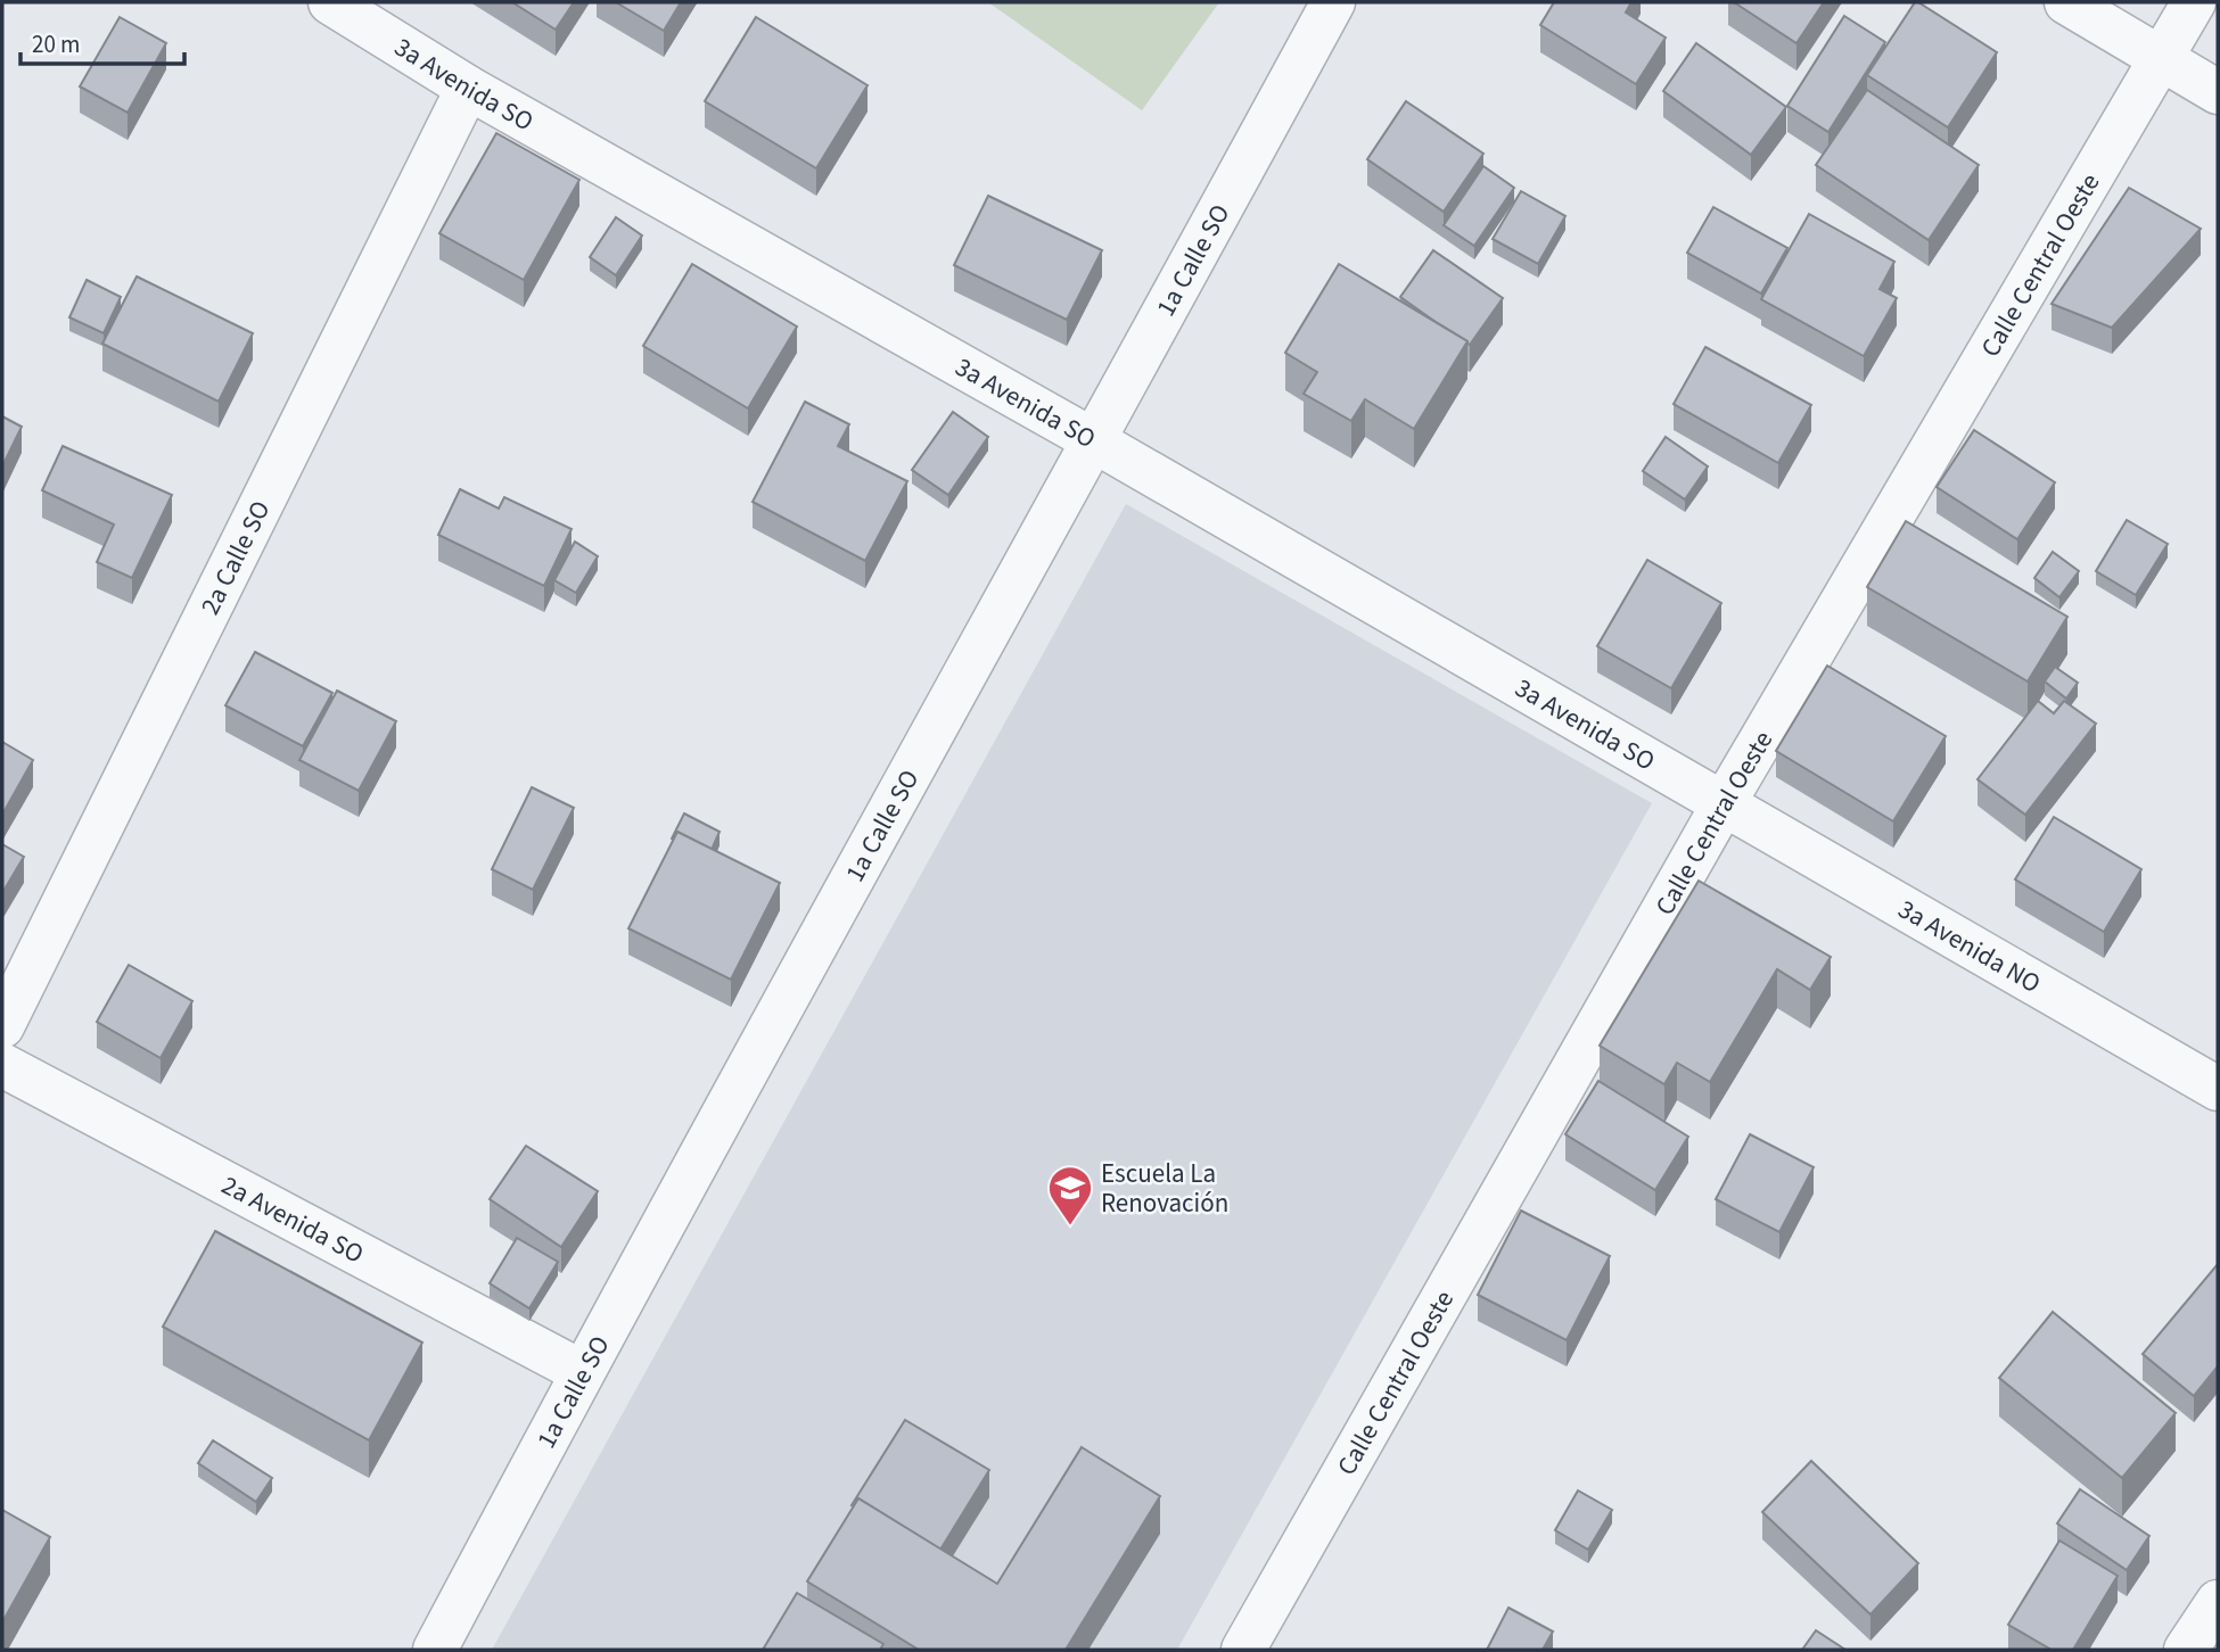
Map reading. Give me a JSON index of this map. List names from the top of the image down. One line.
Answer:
{"streets":{"street":["3a Avenida SO","1a Calle SO","Calle Central Oeste","2a Calle SO","3a Avenida NO","2a Avenida SO"]},"crossings":[["3a Avenida SO","1a Calle SO"],["3a Avenida SO","Calle Central Oeste"],["3a Avenida SO","2a Calle SO"],["3a Avenida SO","3a Avenida NO"],["1a Calle SO","2a Avenida SO"],["Calle Central Oeste","3a Avenida NO"]],"places":{"school or university":["Escuela La Renovación"]},"scale_bar":"20 m"}
